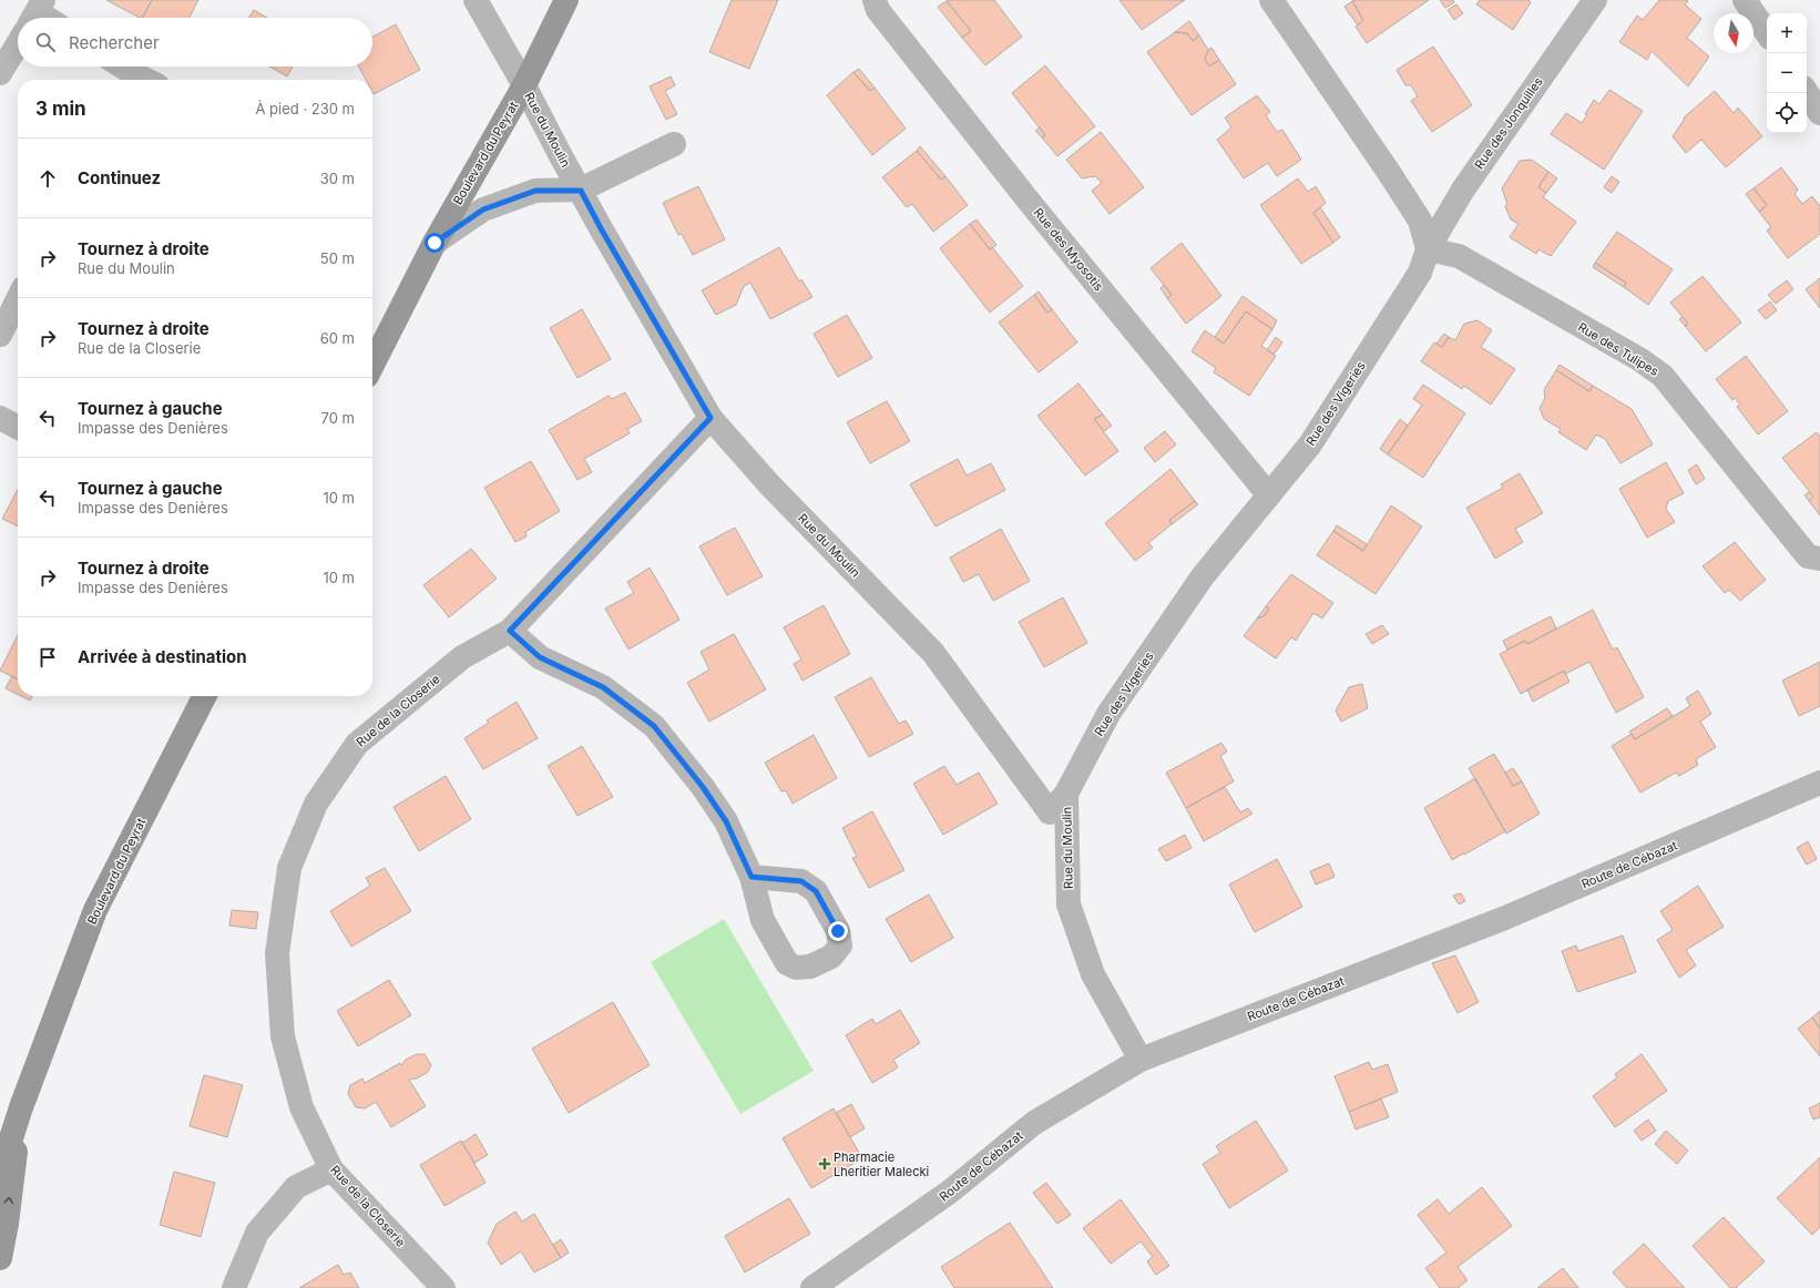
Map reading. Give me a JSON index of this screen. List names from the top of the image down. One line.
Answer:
{"streets":{"main road":["Boulevard du Peyrat"],"street":["Rue des Jonquilles","Rue du Moulin","Rue des Myosotis","Rue des Tulipes","Rue des Vigeries","Rue de la Closerie","Route de Cébazat"]},"crossings":[["Rue des Jonquilles","Rue des Tulipes"],["Rue des Jonquilles","Rue des Vigeries"],["Rue du Moulin","Boulevard du Peyrat"],["Rue du Moulin","Rue des Vigeries"],["Rue du Moulin","Rue de la Closerie"],["Rue du Moulin","Route de Cébazat"],["Rue des Myosotis","Rue des Vigeries"],["Rue des Tulipes","Rue des Vigeries"]],"places":{"health":["Pharmacie Lheritier Malecki"]},"north":"bottom","page":{"map_buttons":["+","−"],"search":"Rechercher","heading":["3 min","À pied · 230 m"],"list":[["Continuez","30 m"],["Tournez à droite","Rue du Moulin","50 m"],["Tournez à droite","Rue de la Closerie","60 m"],["Tournez à gauche","Impasse des Denières","70 m"],["Tournez à gauche","Impasse des Denières","10 m"],["Tournez à droite","Impasse des Denières","10 m"],"Arrivée à destination"]}}
